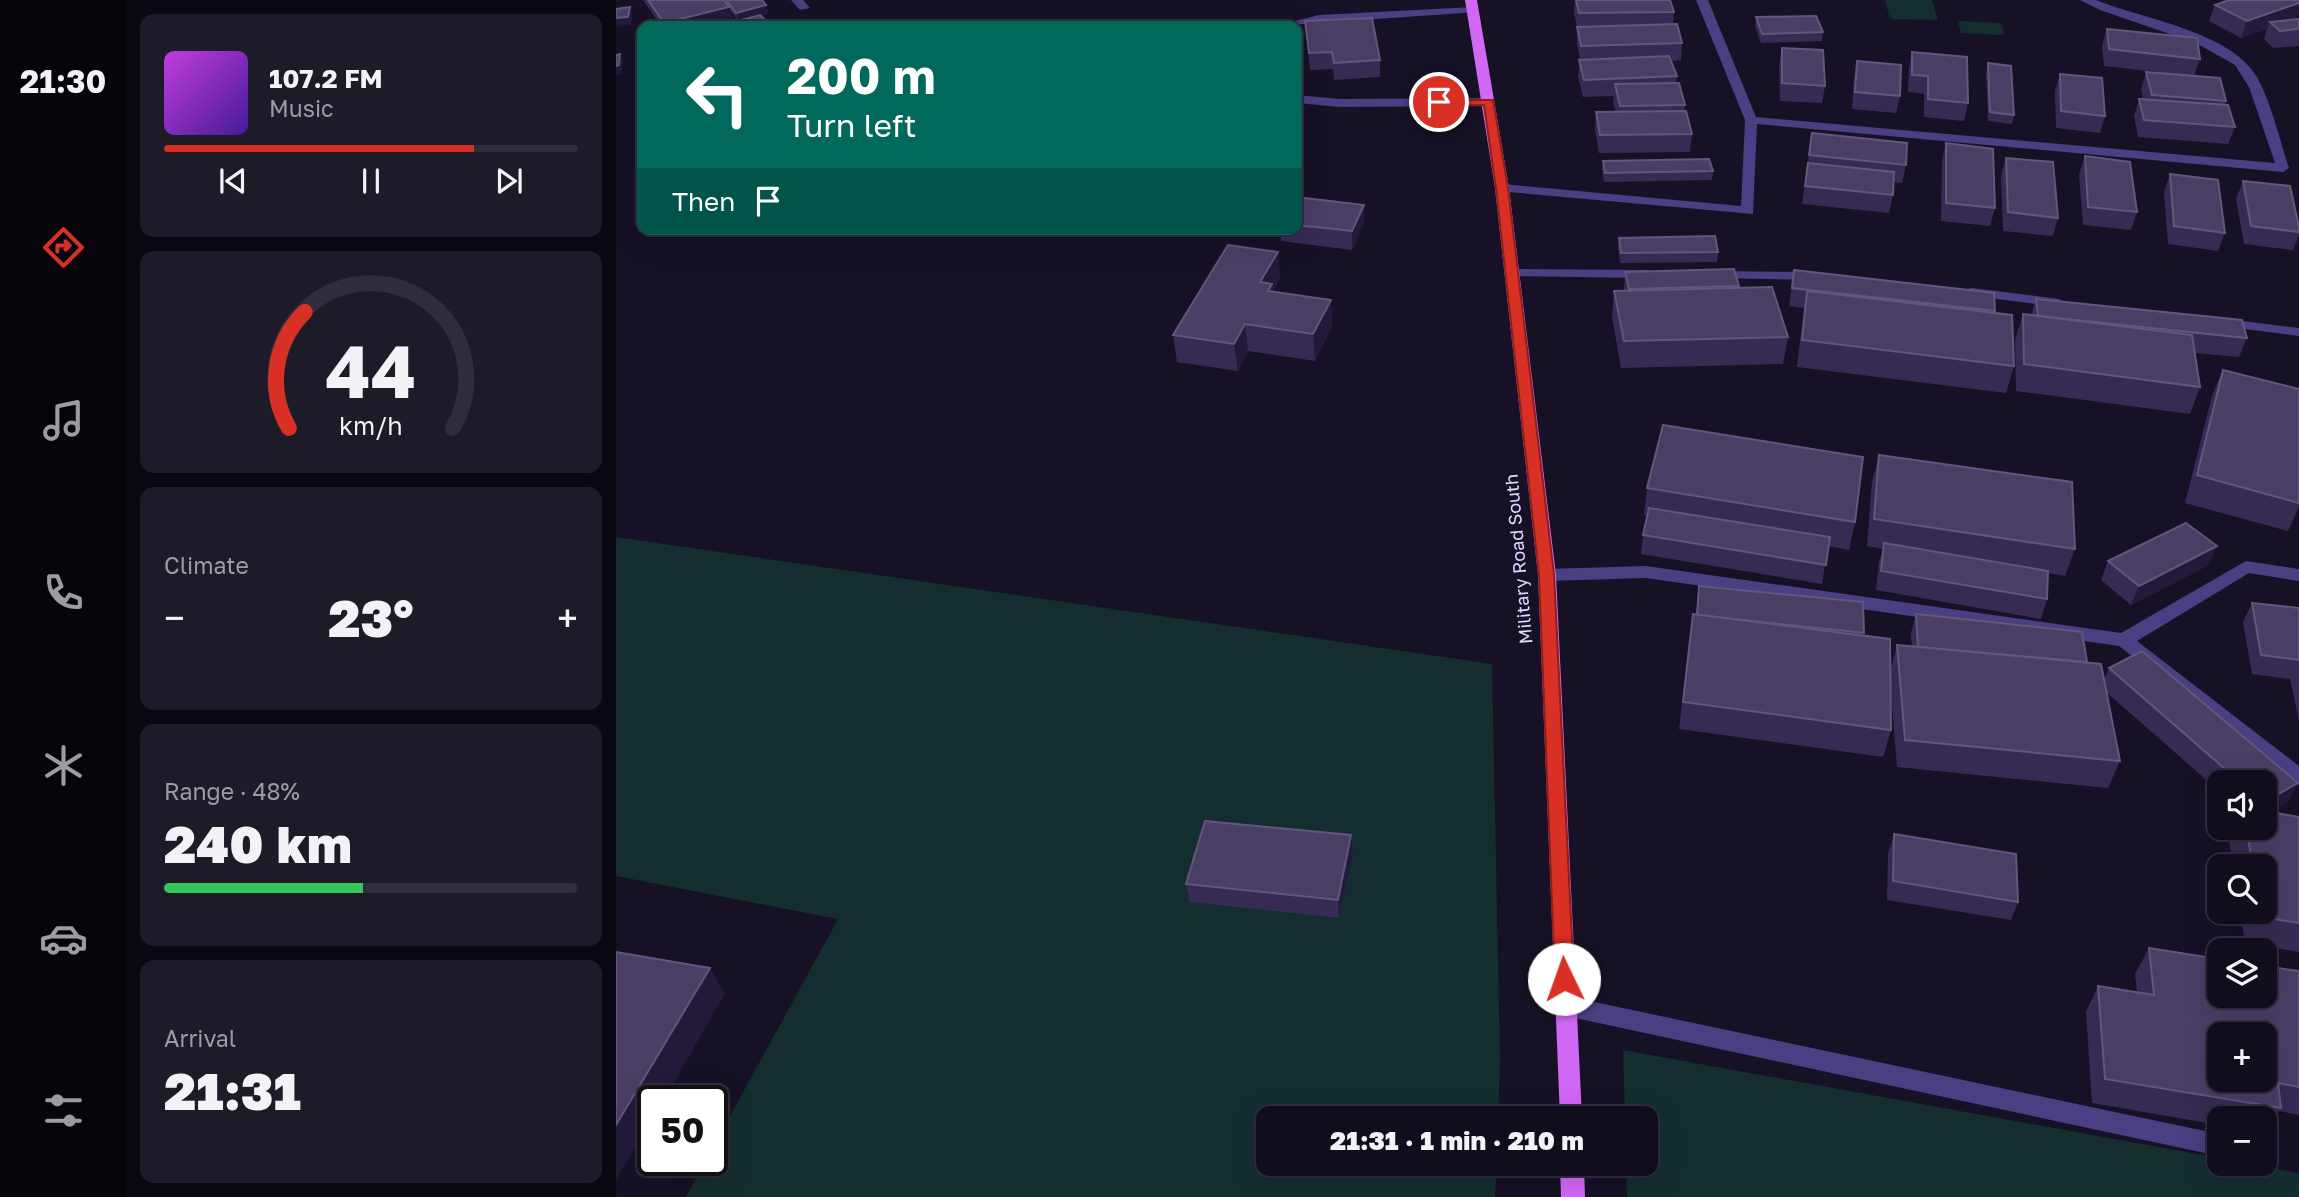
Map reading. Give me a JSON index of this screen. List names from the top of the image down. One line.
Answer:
{"streets":{"main road":["Military Road South"]},"page":{"tabs":"21:30","turn":["200 m","Turn left"],"song":["107.2 FM","Music"],"then":"Then","tile":["Climate",["Range · 48%","240 km"],["Arrival","21:31"]],"heat":["−","23°","+"],"map_buttons":["+","−"],"limit":"50","trip":"21:31 · 1 min · 210 m","gauge":["44","km/h"]}}
